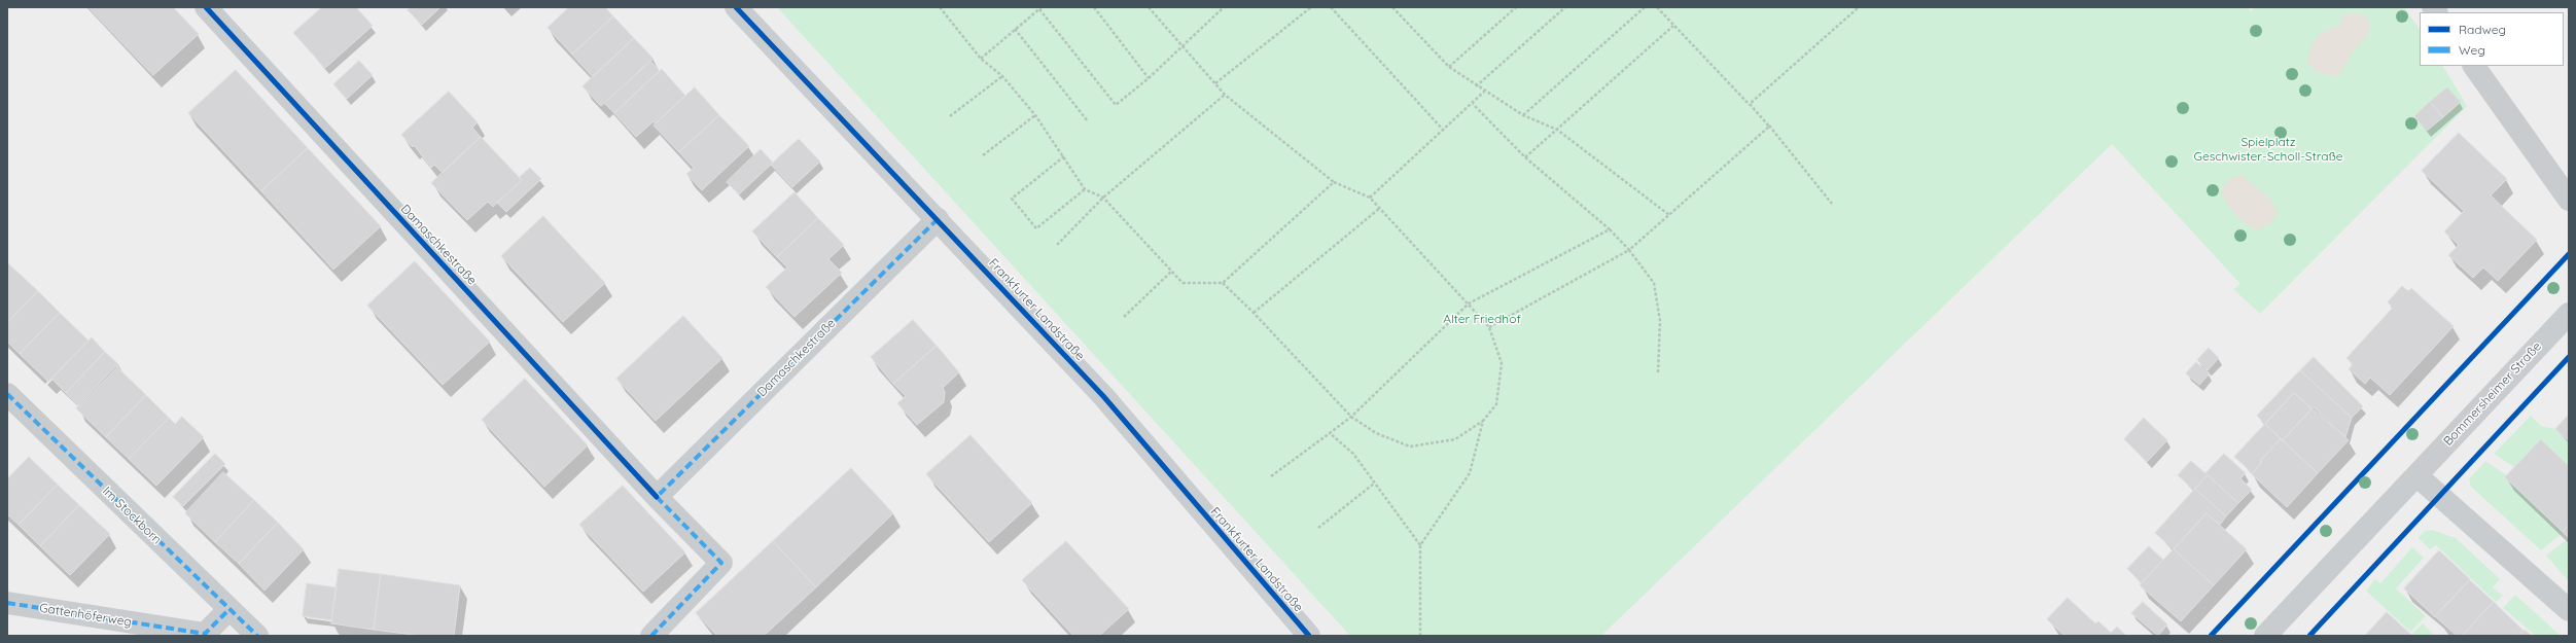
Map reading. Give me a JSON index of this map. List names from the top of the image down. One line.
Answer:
{"streets":{"main road":["Frankfurter Landstraße"],"street":["Damaschkestraße","Bommersheimer Straße","Im Stockborn","Gattenhöferweg"]},"crossings":[["Damaschkestraße","Frankfurter Landstraße"],["Im Stockborn","Gattenhöferweg"]],"parks":["Spielplatz Geschwister-Scholl-Straße","Alter Friedhof"],"legend":["Radweg","Weg"]}
